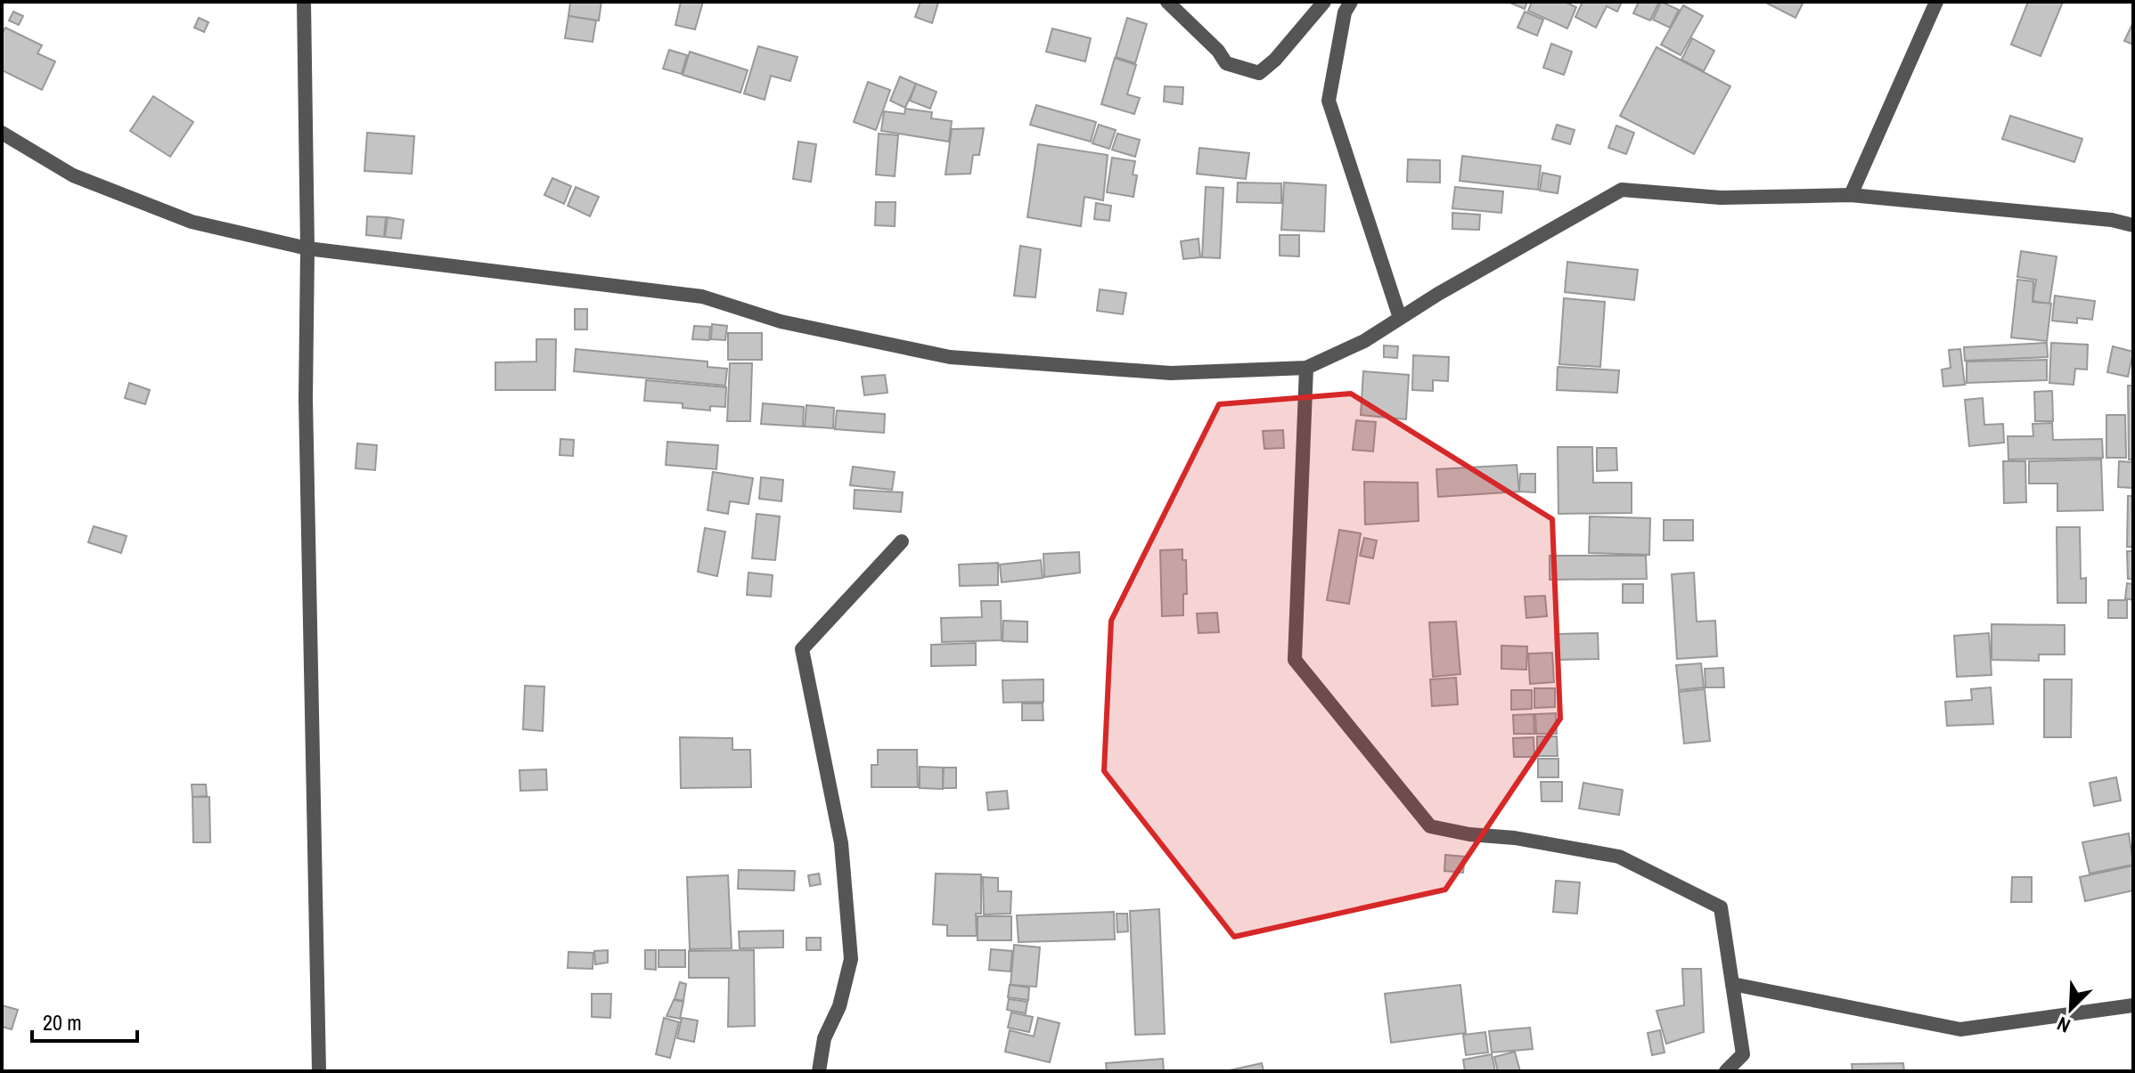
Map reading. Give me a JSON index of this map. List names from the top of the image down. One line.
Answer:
{"scale_bar":"20 m","north":"bottom left"}
